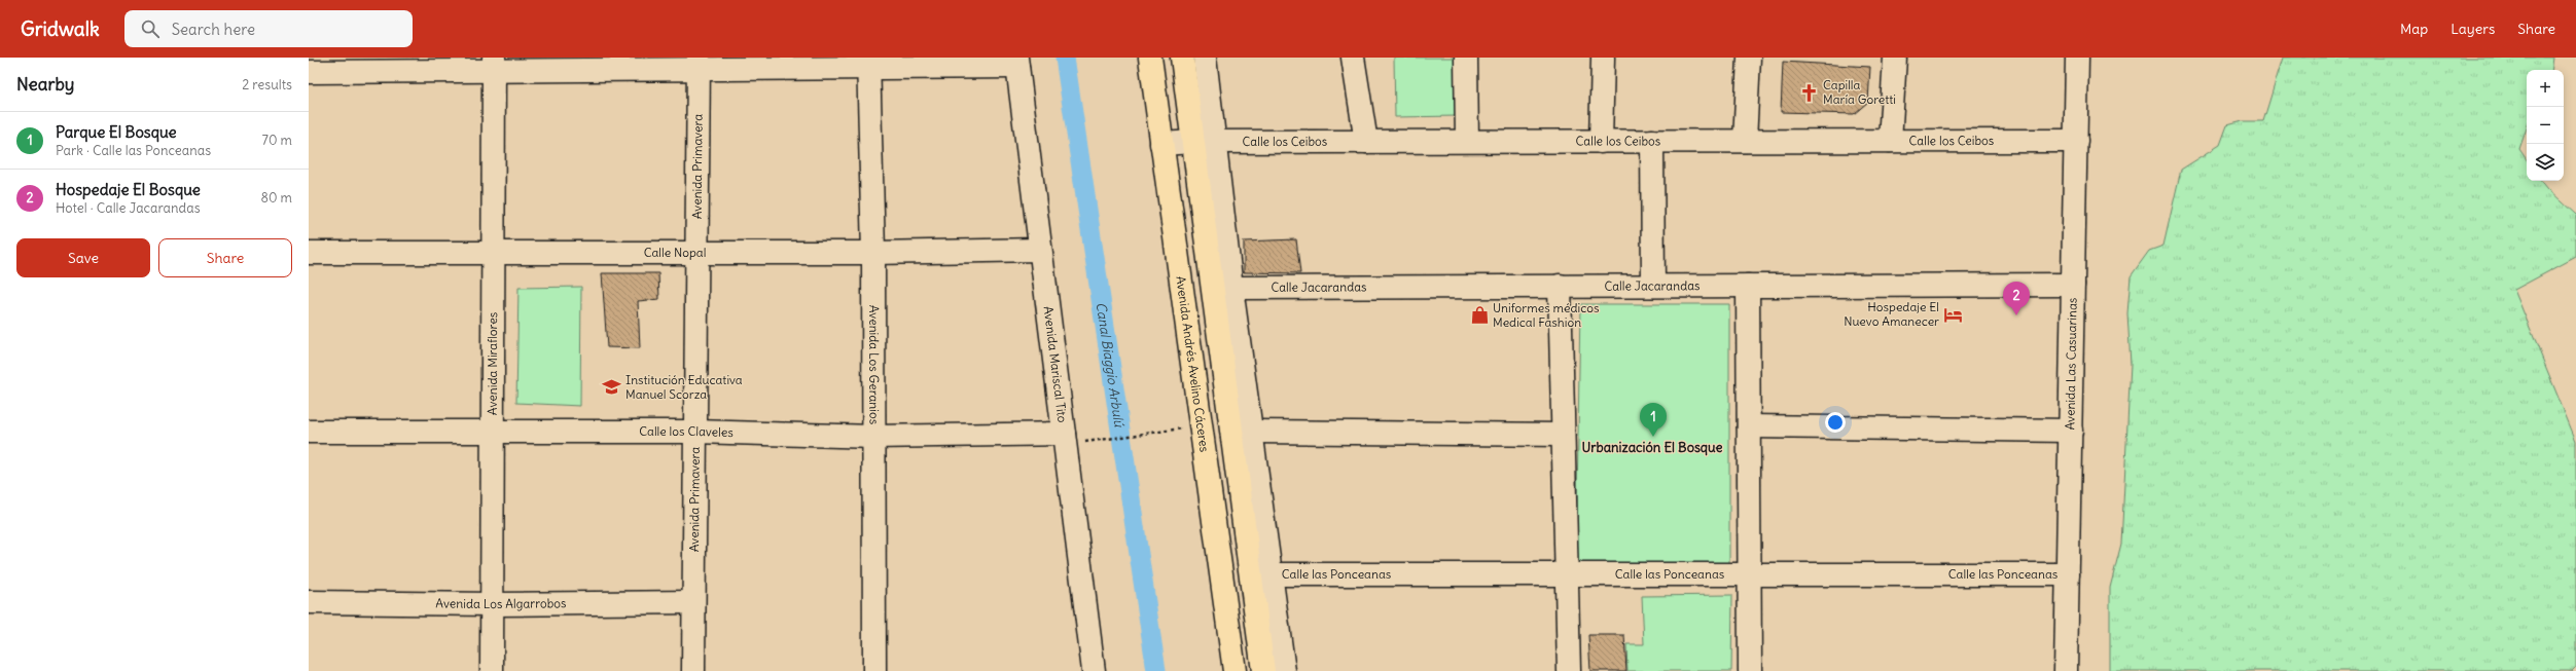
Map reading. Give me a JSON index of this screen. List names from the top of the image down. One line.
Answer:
{"streets":{"highway":["Avenida Andrés Avelino Cáceres"],"street":["Calle los Ceibos","Avenida Primavera","Calle Nopal","Calle Jacarandas","Avenida Los Geranios","Avenida Las Casuarinas","Avenida Miraflores","Avenida Mariscal Tito","Calle los Claveles","Calle las Ponceanas","Avenida Los Algarrobos"]},"crossings":[["Calle los Ceibos","Avenida Andrés Avelino Cáceres"],["Calle los Ceibos","Avenida Las Casuarinas"],["Avenida Primavera","Calle Nopal"],["Avenida Primavera","Calle los Claveles"],["Avenida Primavera","Avenida Los Algarrobos"],["Calle Nopal","Avenida Los Geranios"],["Calle Nopal","Avenida Miraflores"],["Calle Nopal","Avenida Mariscal Tito"],["Calle Jacarandas","Avenida Las Casuarinas"],["Avenida Los Geranios","Calle los Claveles"],["Avenida Las Casuarinas","Calle las Ponceanas"],["Avenida Miraflores","Calle los Claveles"],["Avenida Miraflores","Avenida Los Algarrobos"],["Avenida Mariscal Tito","Calle los Claveles"]],"districts":["Urbanización El Bosque"],"water":["Canal Biaggio Arbulú"],"places":{"church":["Capilla María Goretti"],"hotel":["Hospedaje El Nuevo Amanecer"],"shop":["Uniformes médicos Medical Fashion"],"school or university":["Institución Educativa Manuel Scorza"]},"page":{"header":"Gridwalk","search":"Search here","nav":["Map","Layers","Share"],"heading":["Nearby","2 results"],"map_buttons":["+","−"],"list":[{"mark":"1","name":"Parque El Bosque","note":"Park · Calle las Ponceanas","value":"70 m"},{"mark":"2","name":"Hospedaje El Bosque","note":"Hotel · Calle Jacarandas","value":"80 m"}],"buttons":["Save","Share"],"pins":["2","1"]}}
